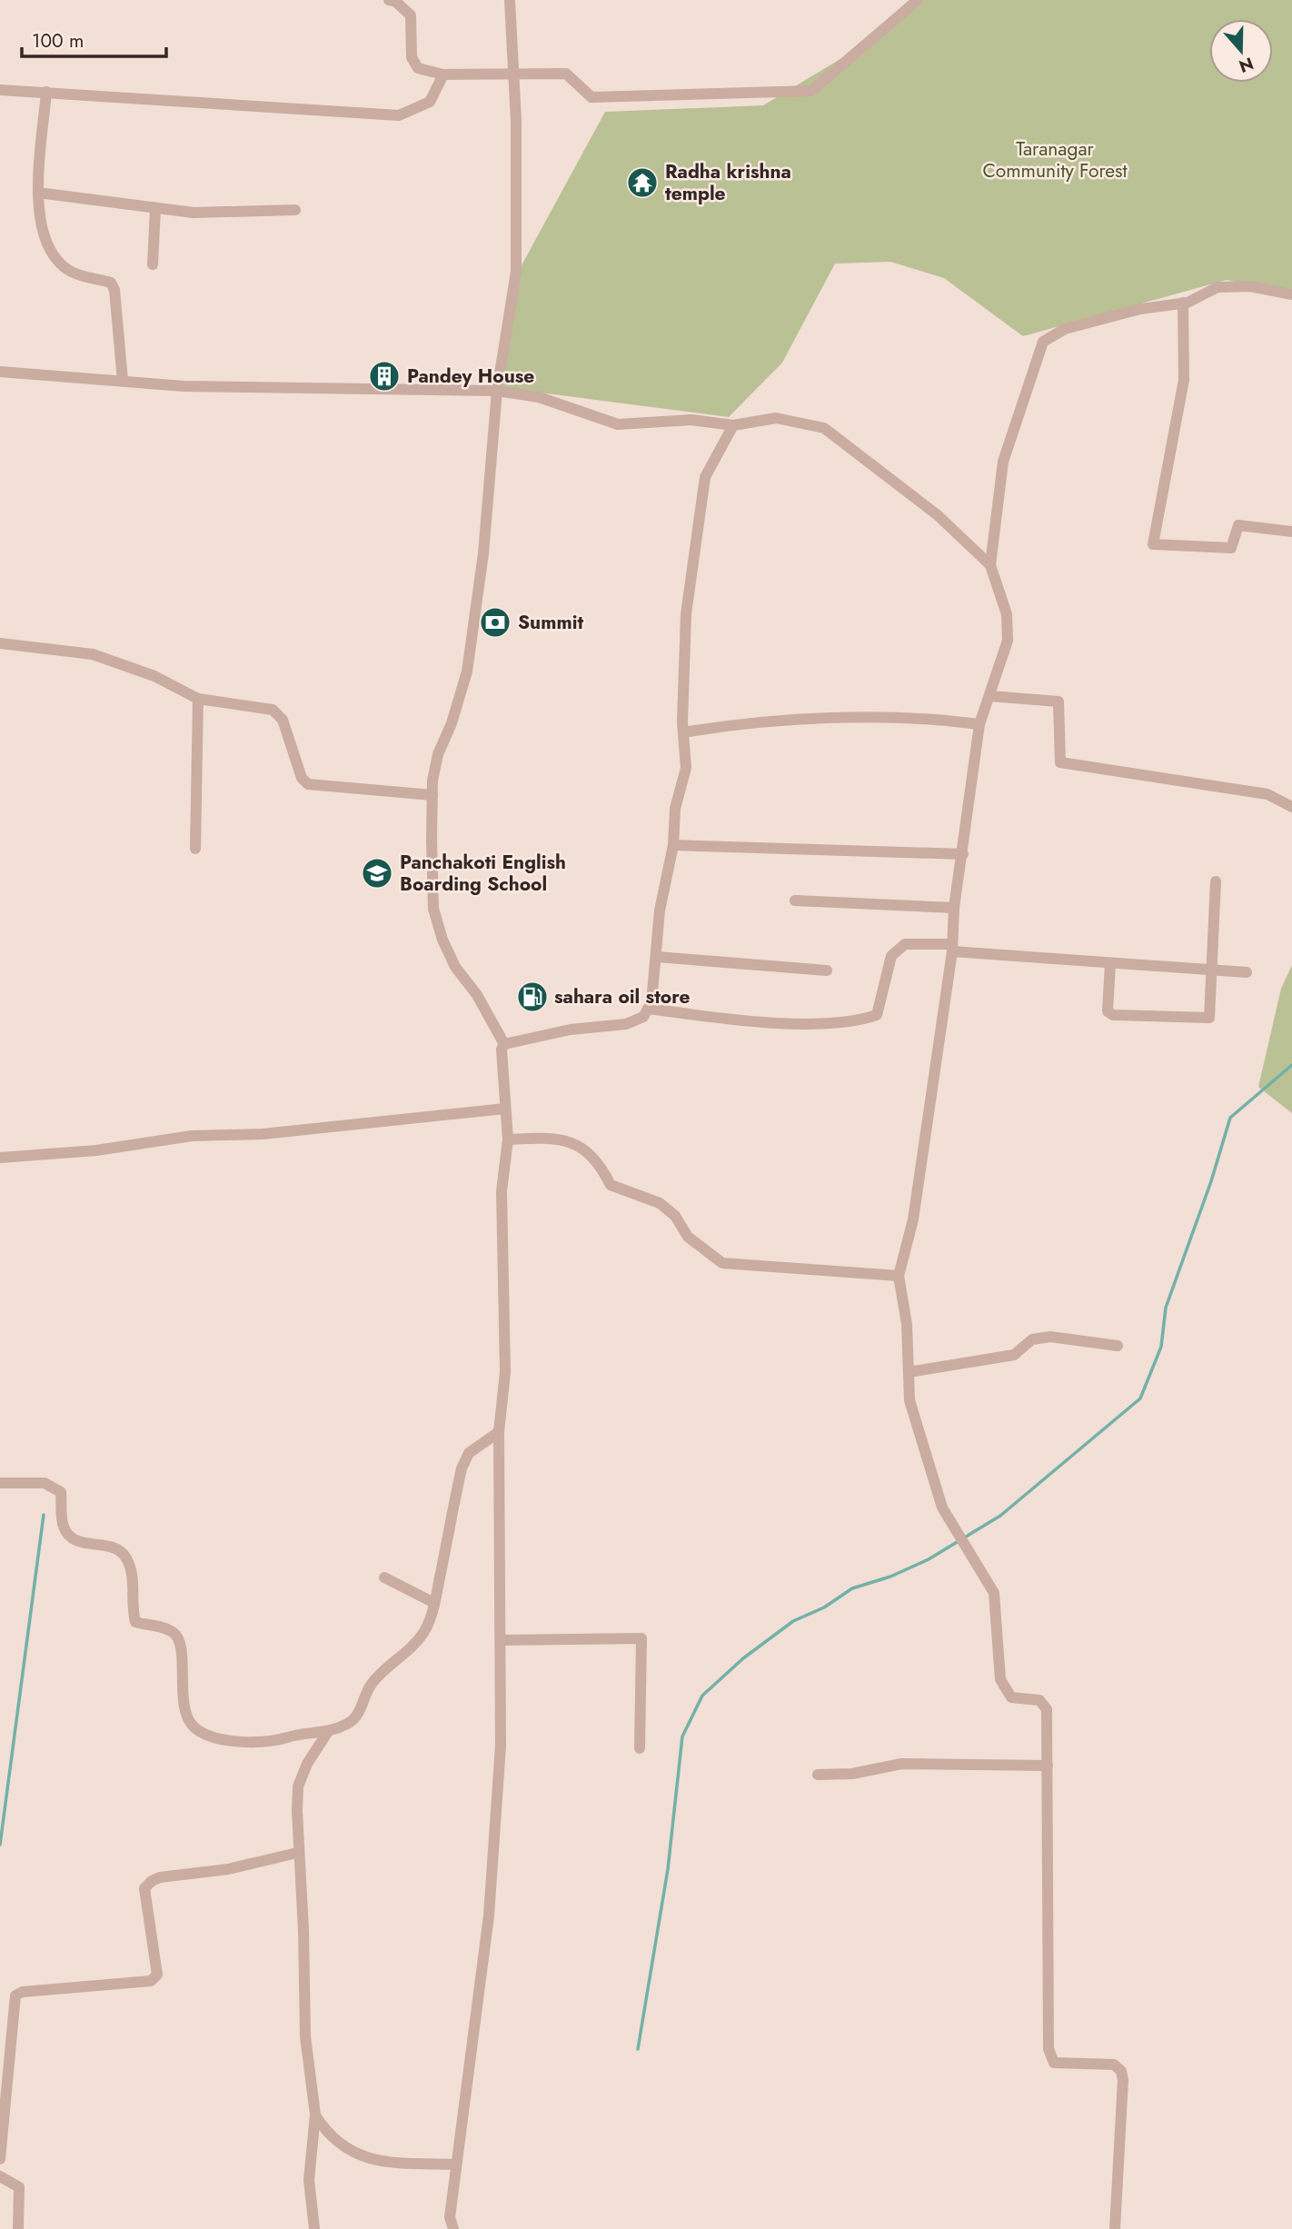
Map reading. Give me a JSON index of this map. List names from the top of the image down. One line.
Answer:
{"parks":["Taranagar Community Forest"],"places":{"temple":["Radha krishna temple"],"building":["Pandey House"],"bank":["Summit"],"school or university":["Panchakoti English Boarding School"],"fuel station":["sahara oil store"]},"scale_bar":"100 m","north":"bottom"}
